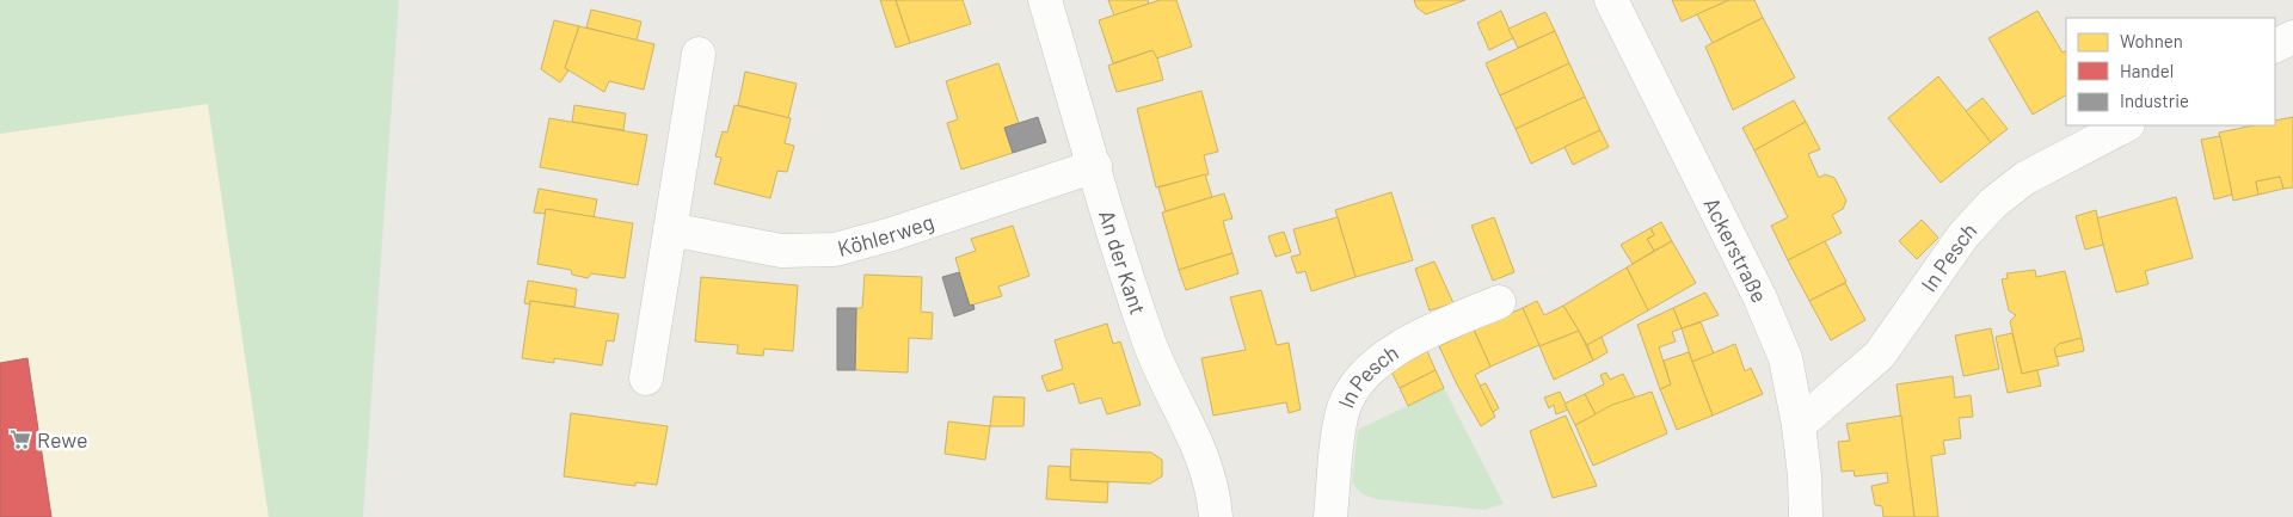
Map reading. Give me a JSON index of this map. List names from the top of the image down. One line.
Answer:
{"streets":{"street":["Köhlerweg","Ackerstraße","In Pesch","An der Kant"]},"crossings":[["Köhlerweg","An der Kant"],["Ackerstraße","In Pesch"]],"places":{"supermarket":["Rewe"]},"legend":["Wohnen","Handel","Industrie"]}
